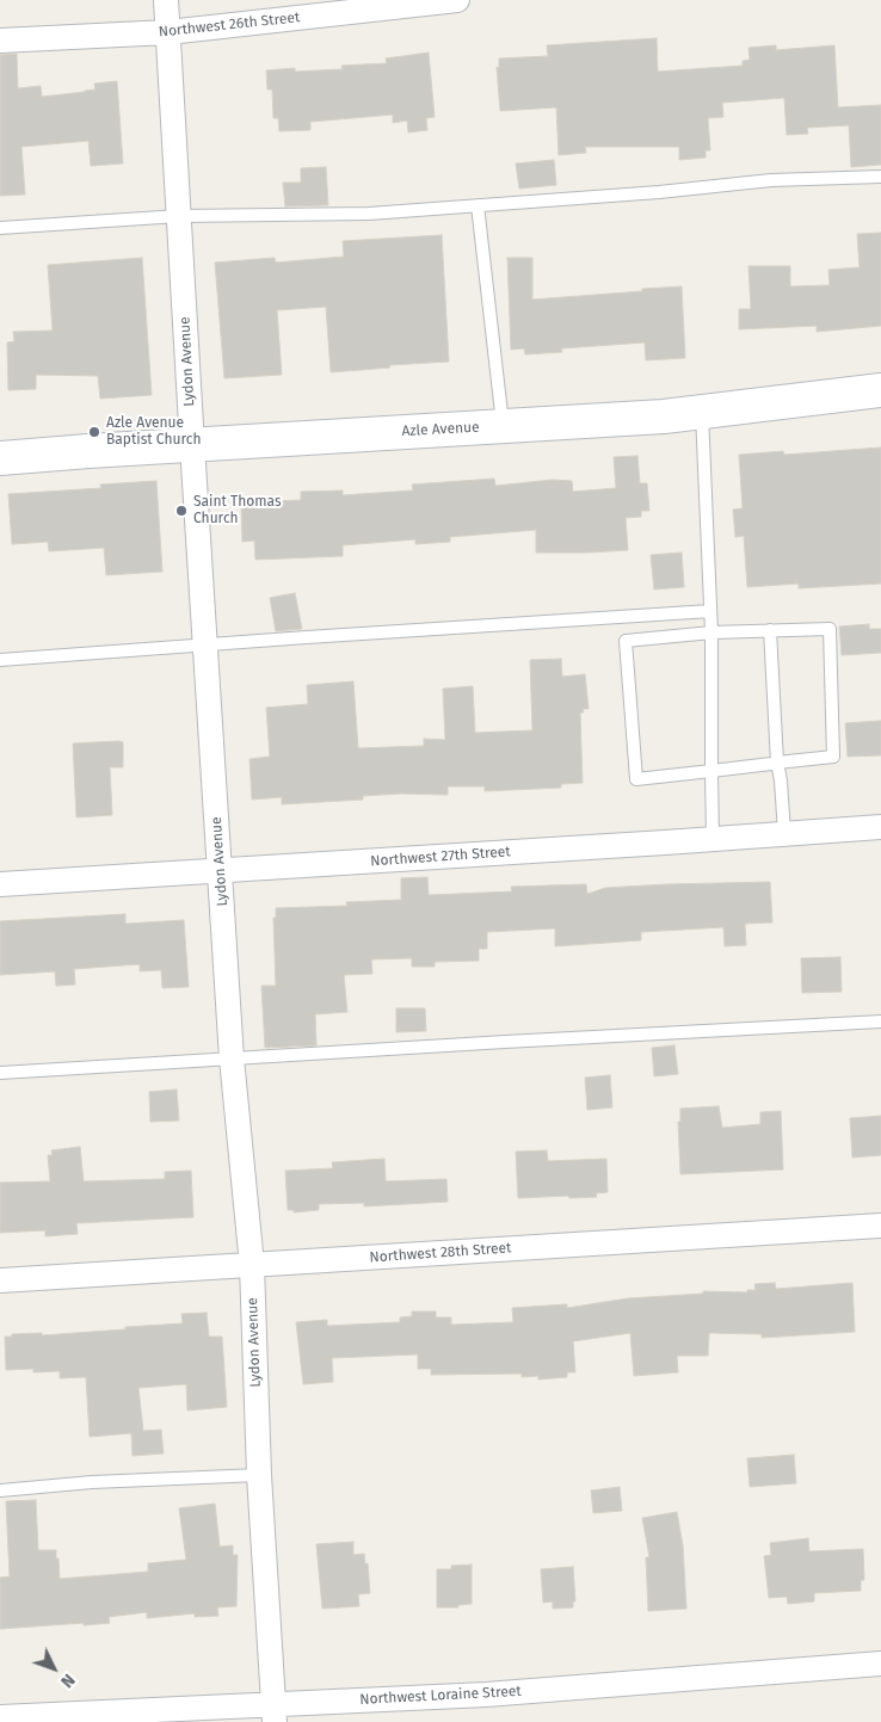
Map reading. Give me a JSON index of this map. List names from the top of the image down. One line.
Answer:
{"streets":{"main road":["Azle Avenue"],"street":["Northwest 26th Street","Lydon Avenue","Northwest 27th Street","Northwest 28th Street","Northwest Loraine Street"]},"crossings":[["Northwest 26th Street","Lydon Avenue"],["Lydon Avenue","Azle Avenue"],["Lydon Avenue","Northwest 27th Street"],["Lydon Avenue","Northwest 28th Street"],["Lydon Avenue","Northwest Loraine Street"]],"places":["Azle Avenue Baptist Church","Saint Thomas Church"],"north":"bottom right"}
